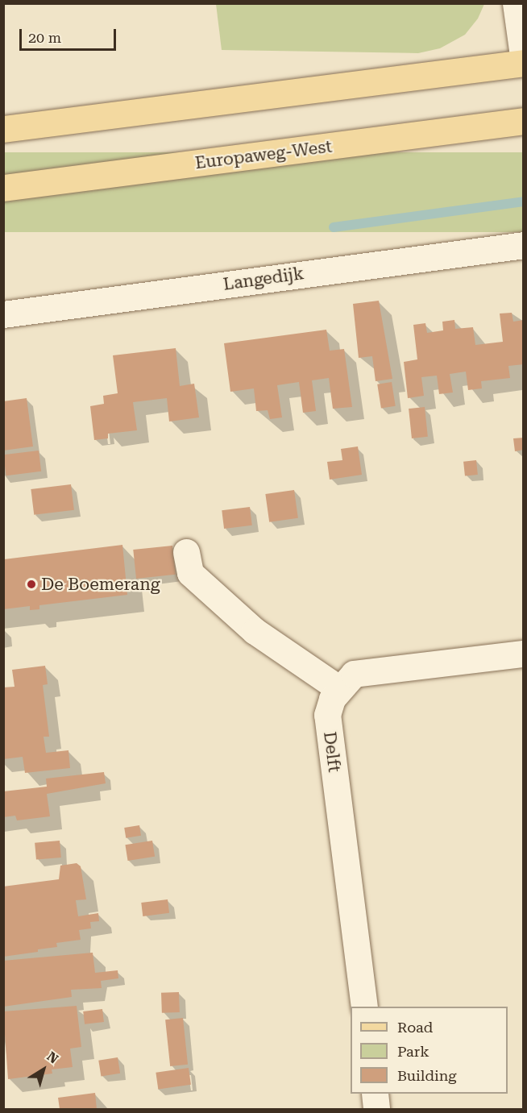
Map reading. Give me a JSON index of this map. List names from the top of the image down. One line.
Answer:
{"streets":{"main road":["Europaweg-West"],"street":["Langedijk","Delft"]},"places":["De Boemerang"],"legend":["Road","Park","Building"],"scale_bar":"20 m","north":"top right"}
